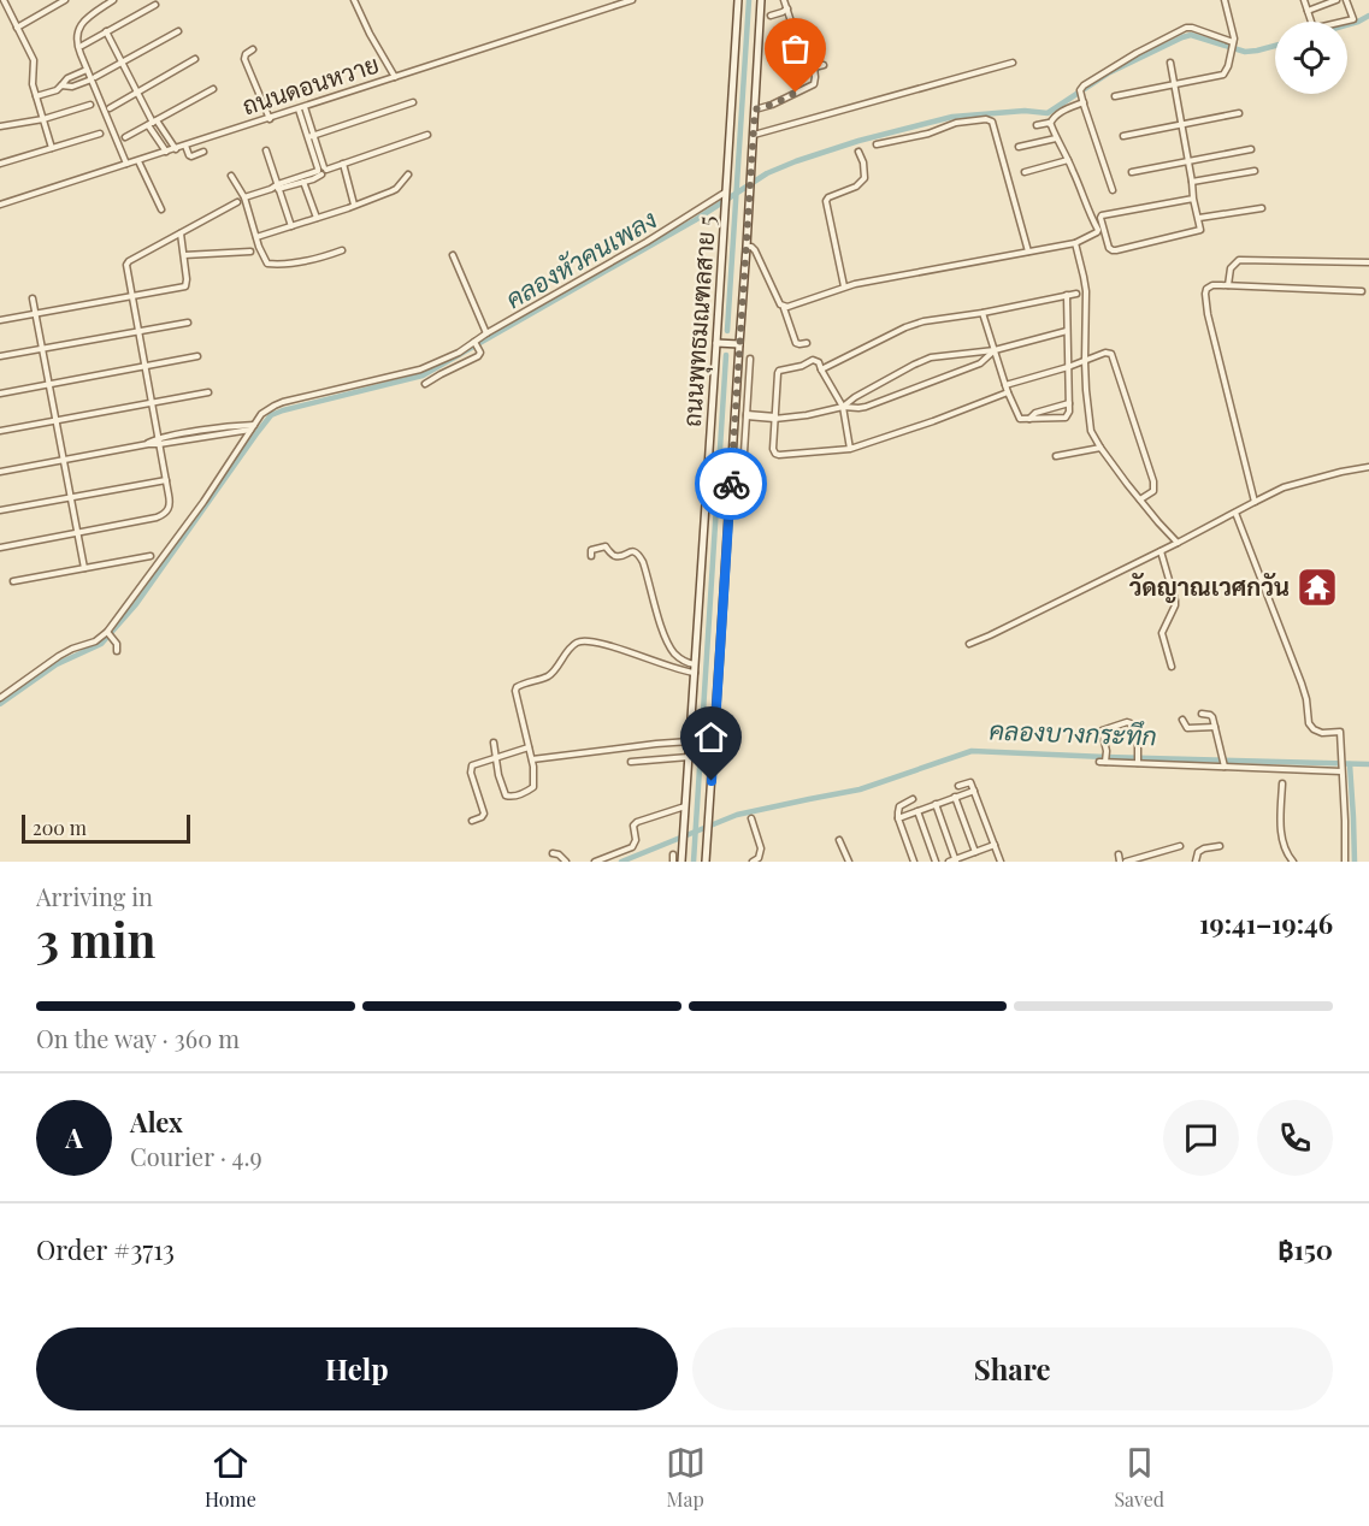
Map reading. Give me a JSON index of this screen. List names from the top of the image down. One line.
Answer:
{"streets":{"main road":["ถนนพุทธมณฑลสาย 5"],"street":["ถนนดอนหวาย"]},"water":["คลองหัวคนเพลง","คลองบางกระทึก"],"places":{"temple":["วัดญาณเวศกวัน"]},"scale_bar":"200 m","page":{"scale":"200 m","heading":["3 min","Arriving in","19:41–19:46"],"panel":["Alex","Courier · 4.9","Order #3713","฿150"],"bar":"On the way · 360 m","round":"A","buttons":["Help","Share"],"tabs":["Home","Map","Saved"]}}
